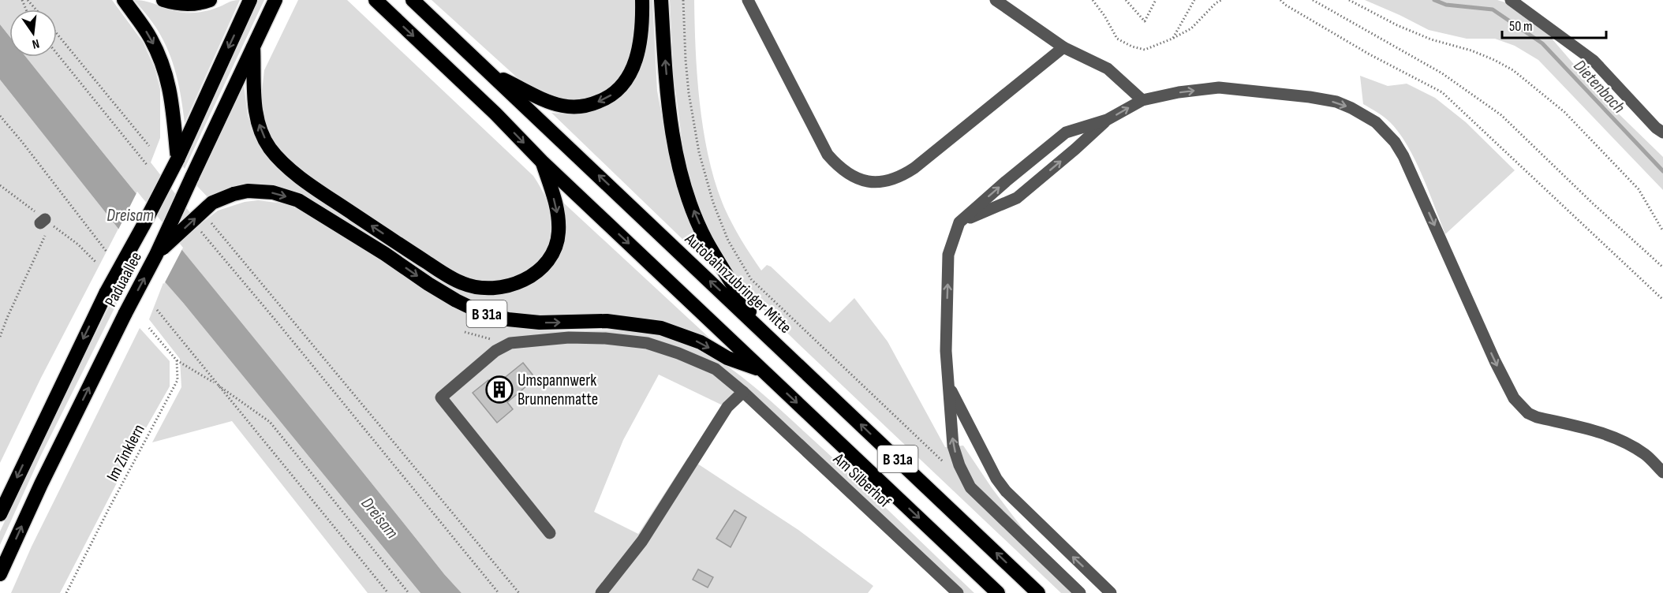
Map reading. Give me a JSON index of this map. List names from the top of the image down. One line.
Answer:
{"streets":{"highway":["Paduaallee","Autobahnzubringer Mitte","B 31a"],"street":["Am Silberhof"],"path":["Im Zinklern"]},"crossings":[["Paduaallee","B 31a"],["Autobahnzubringer Mitte","B 31a"]],"water":["Dietenbach","Dreisam"],"places":{"building":["Umspannwerk Brunnenmatte"]},"scale_bar":"50 m","north":"bottom"}
